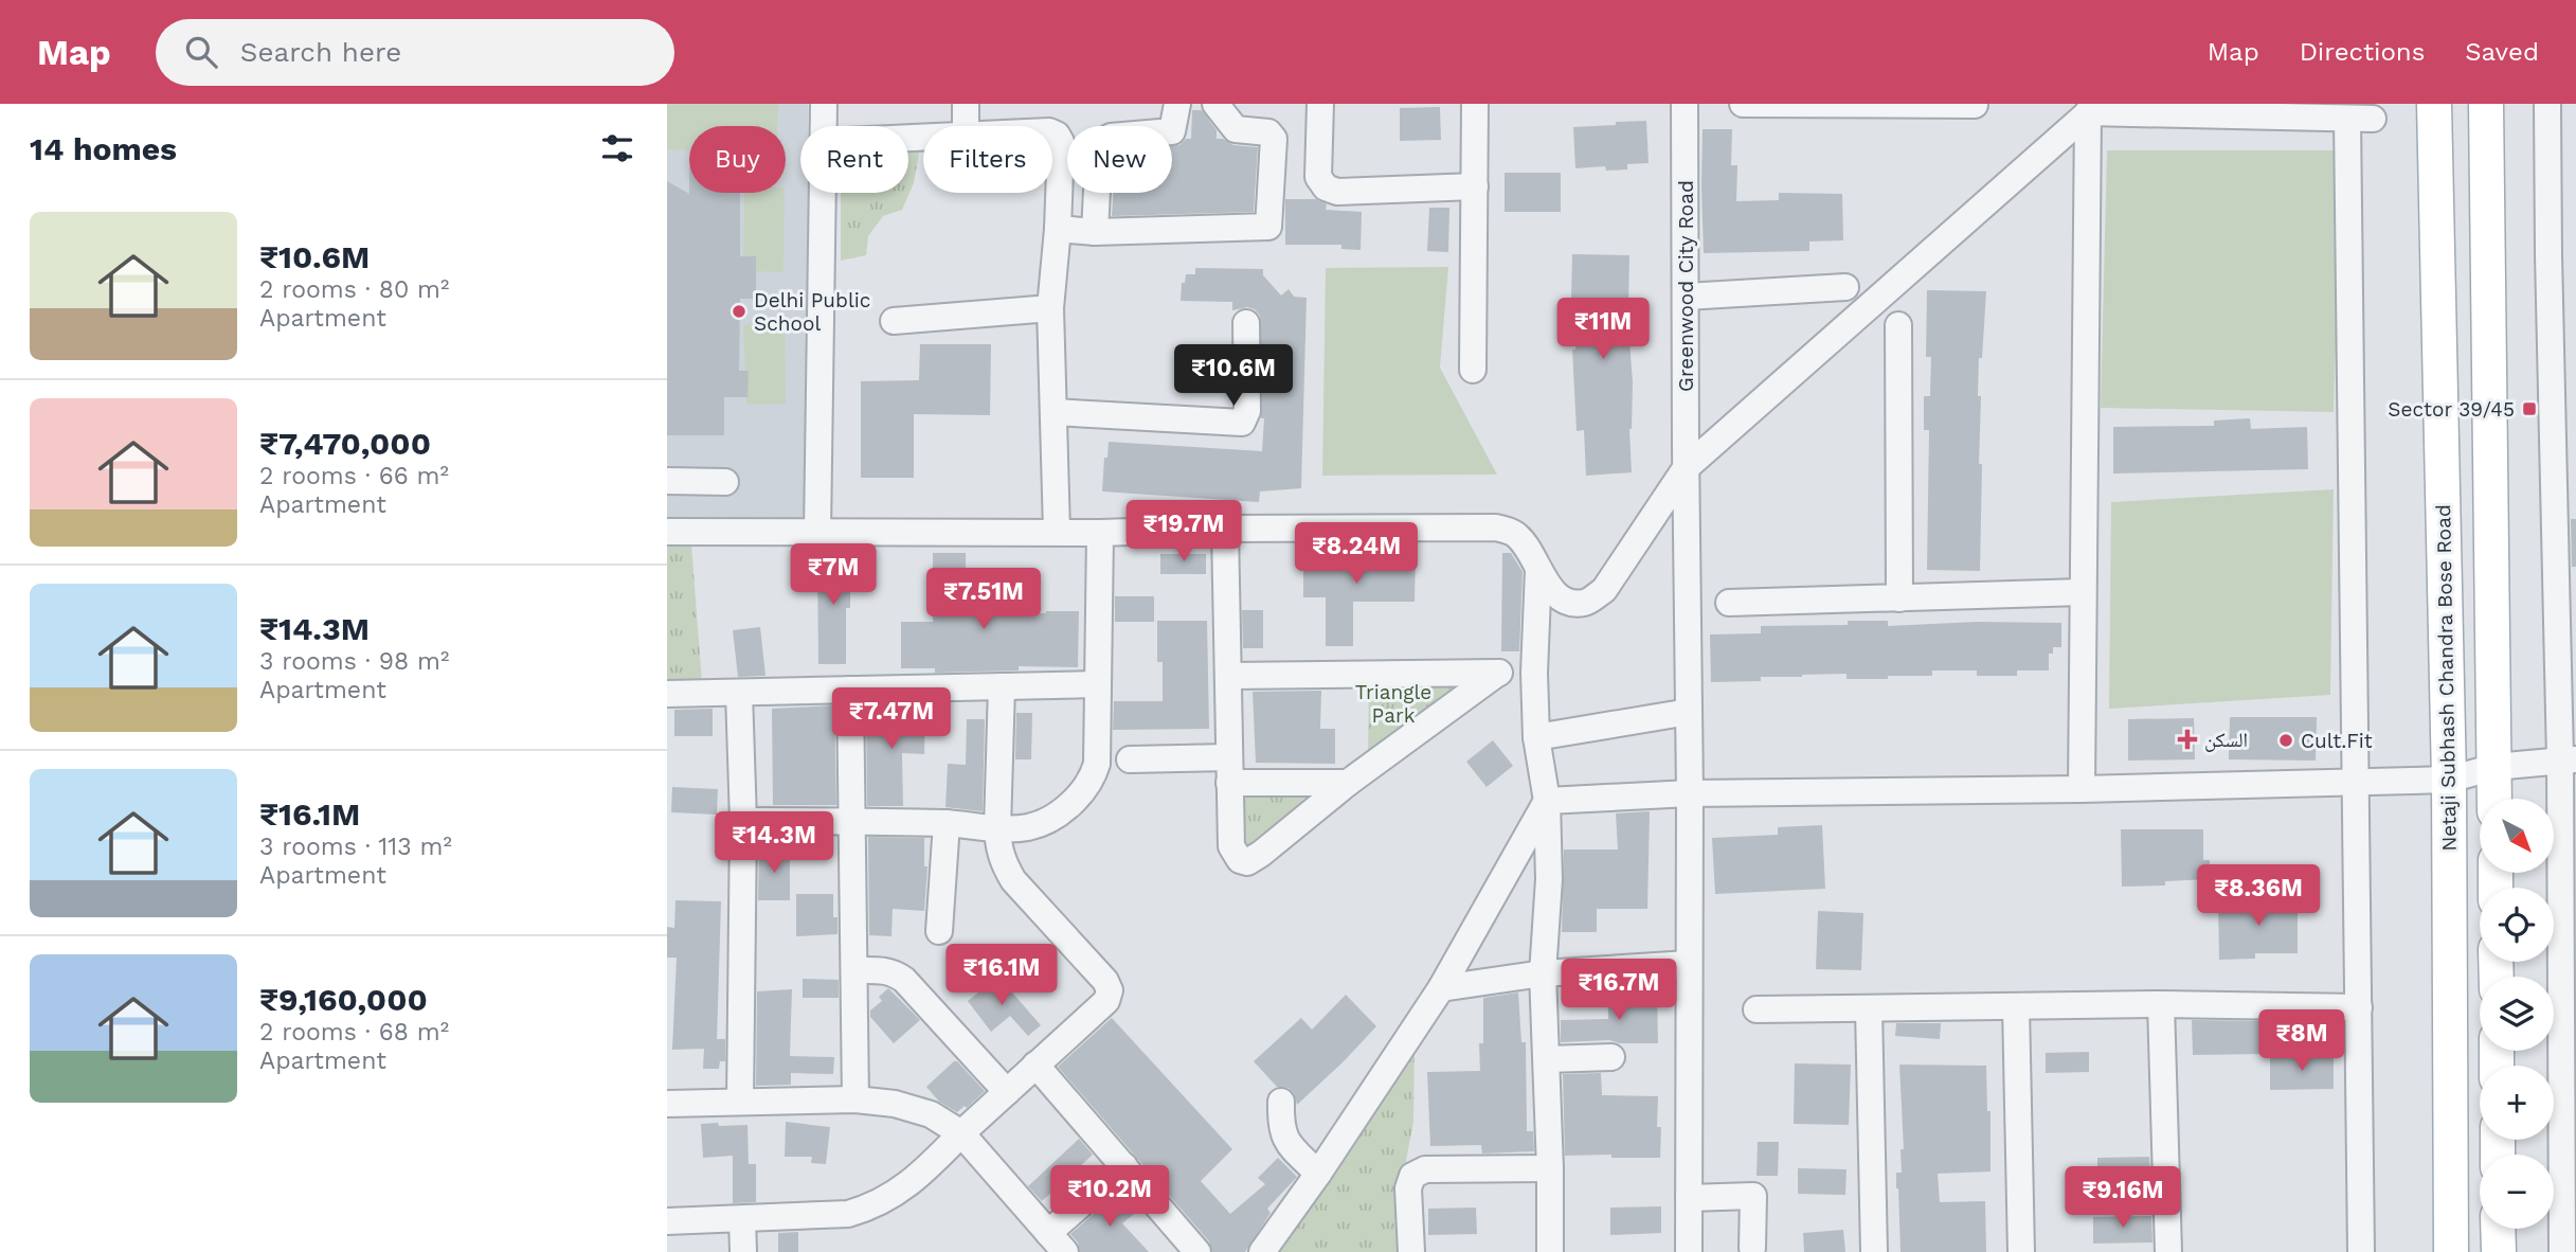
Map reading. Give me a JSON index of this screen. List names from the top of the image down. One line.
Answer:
{"streets":{"main road":["Netaji Subhash Chandra Bose Road"],"street":["Greenwood City Road"]},"parks":["Triangle Park"],"places":{"other":["Delhi Public School","Cult.Fit"],"transit":["Sector 39/45"],"health":["السكن"]},"north":"bottom right","page":{"header":"Map","search":"Search here","nav":["Map","Directions","Saved"],"heading":"14 homes","chip":["Buy","Rent","Filters","New"],"list":[{"name":"₹10.6M","note":"2 rooms · 80 m² · Apartment"},{"name":"₹7,470,000","note":"2 rooms · 66 m² · Apartment"},{"name":"₹14.3M","note":"3 rooms · 98 m² · Apartment"},{"name":"₹16.1M","note":"3 rooms · 113 m² · Apartment"},{"name":"₹9,160,000","note":"2 rooms · 68 m² · Apartment"}],"price":["₹11M","₹10.6M","₹19.7M","₹8.24M","₹7M","₹7.51M","₹7.47M","₹14.3M","₹8.36M","₹16.1M","₹16.7M","₹8M","₹10.2M","₹9.16M"],"map_buttons":["+","−"]}}
